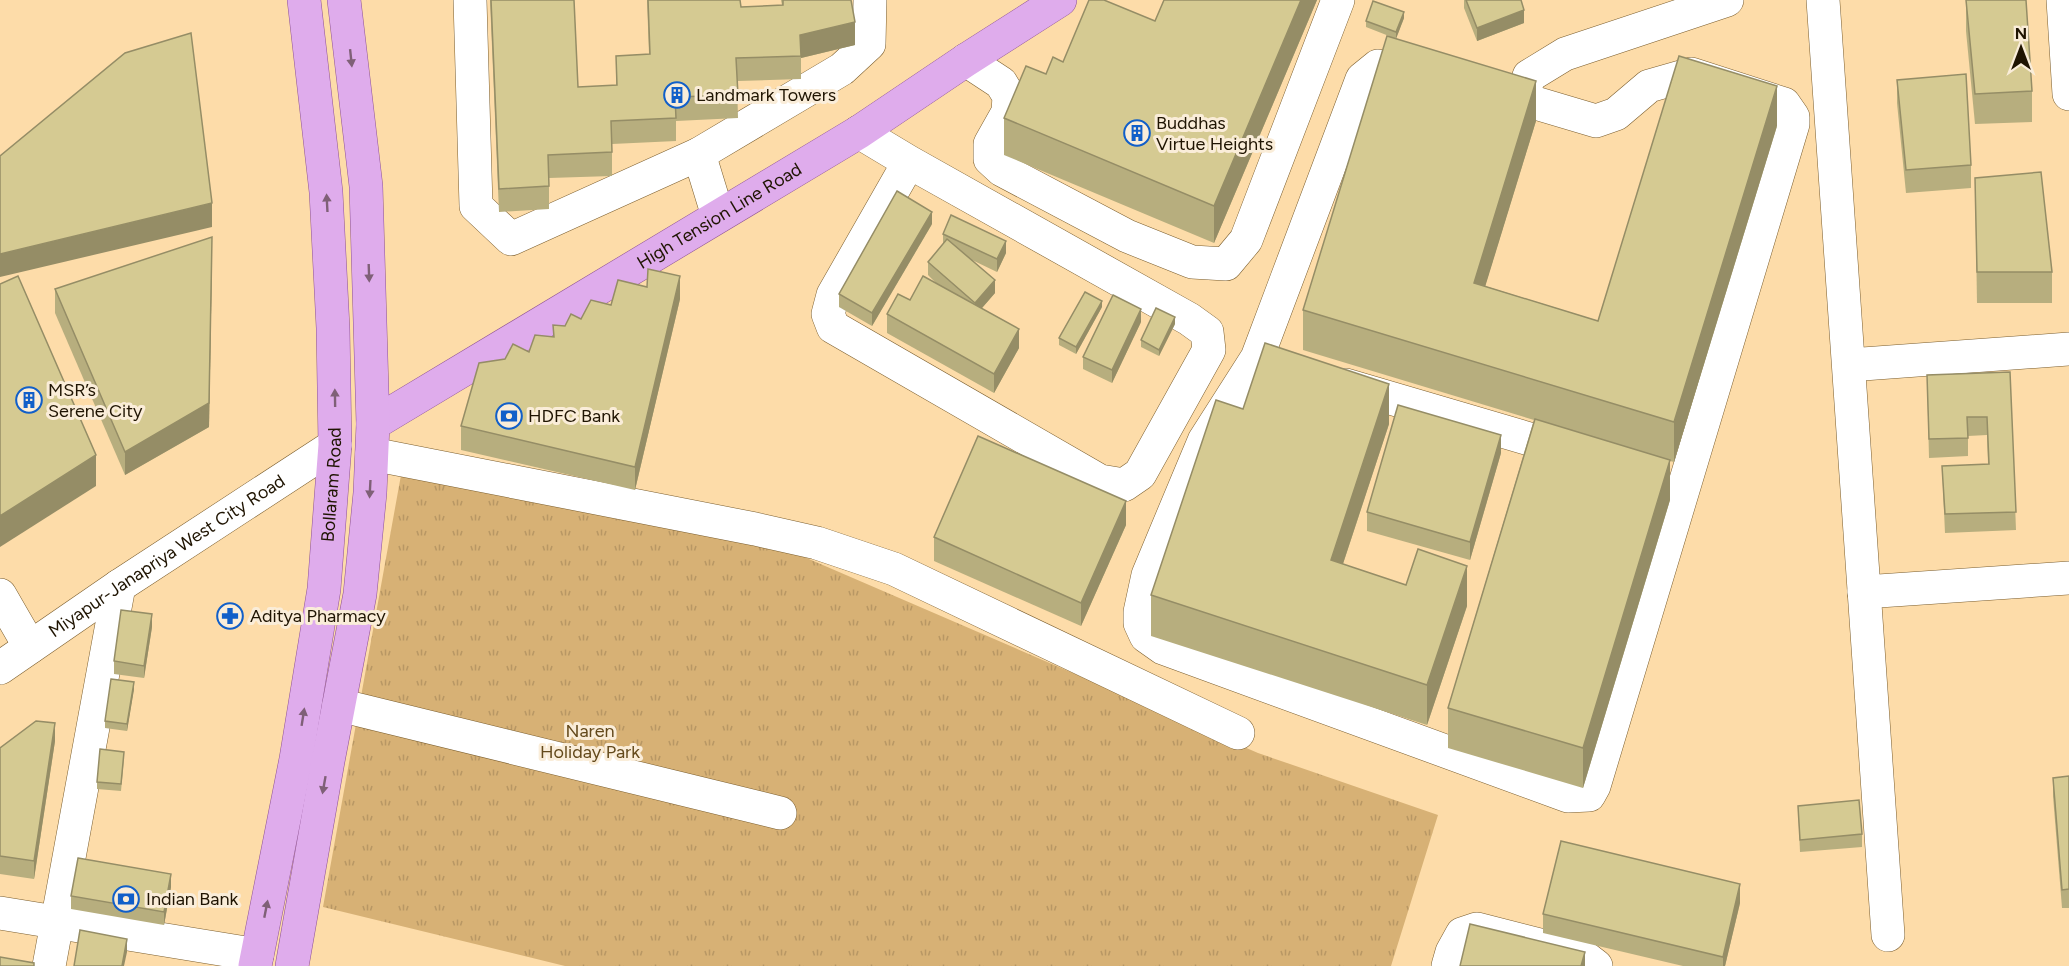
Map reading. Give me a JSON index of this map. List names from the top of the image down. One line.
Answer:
{"streets":{"main road":["High Tension Line Road","Bollaram Road"],"street":["Miyapur-Janapriya West City Road"]},"crossings":[["Bollaram Road","Miyapur-Janapriya West City Road"]],"parks":["Naren Holiday Park"],"places":{"building":["Landmark Towers","Buddhas Virtue Heights","MSR’s Serene City"],"bank":["HDFC Bank","Indian Bank"],"pharmacy":["Aditya Pharmacy"]},"north":"top"}
